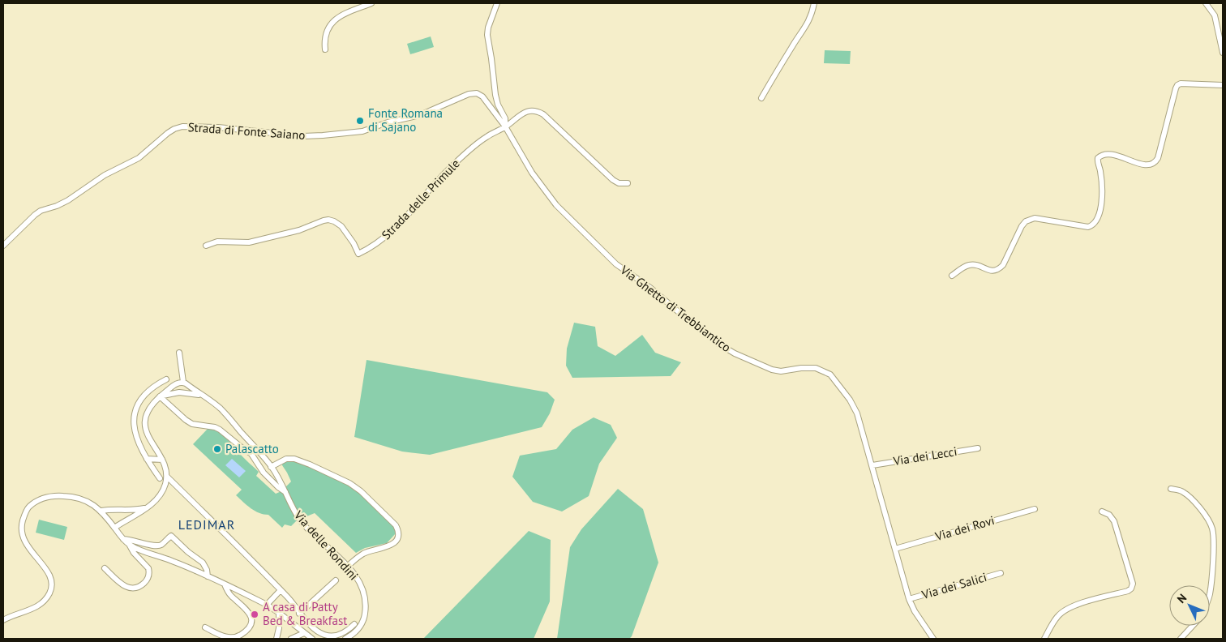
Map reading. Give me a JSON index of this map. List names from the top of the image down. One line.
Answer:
{"streets":{"street":["Strada di Fonte Saiano","Strada delle Primule","Via Ghetto di Trebbiantico","Via dei Lecci","Via dei Rovi","Via delle Rondini","Via dei Salici"]},"crossings":[["Strada di Fonte Saiano","Strada delle Primule"],["Strada di Fonte Saiano","Via Ghetto di Trebbiantico"],["Strada delle Primule","Via Ghetto di Trebbiantico"],["Via Ghetto di Trebbiantico","Via dei Lecci"],["Via Ghetto di Trebbiantico","Via dei Rovi"],["Via Ghetto di Trebbiantico","Via dei Salici"]],"districts":["LEDIMAR"],"places":["Fonte Romana di Sajano","Palascatto","A casa di Patty Bed & Breakfast"],"north":"top left"}
